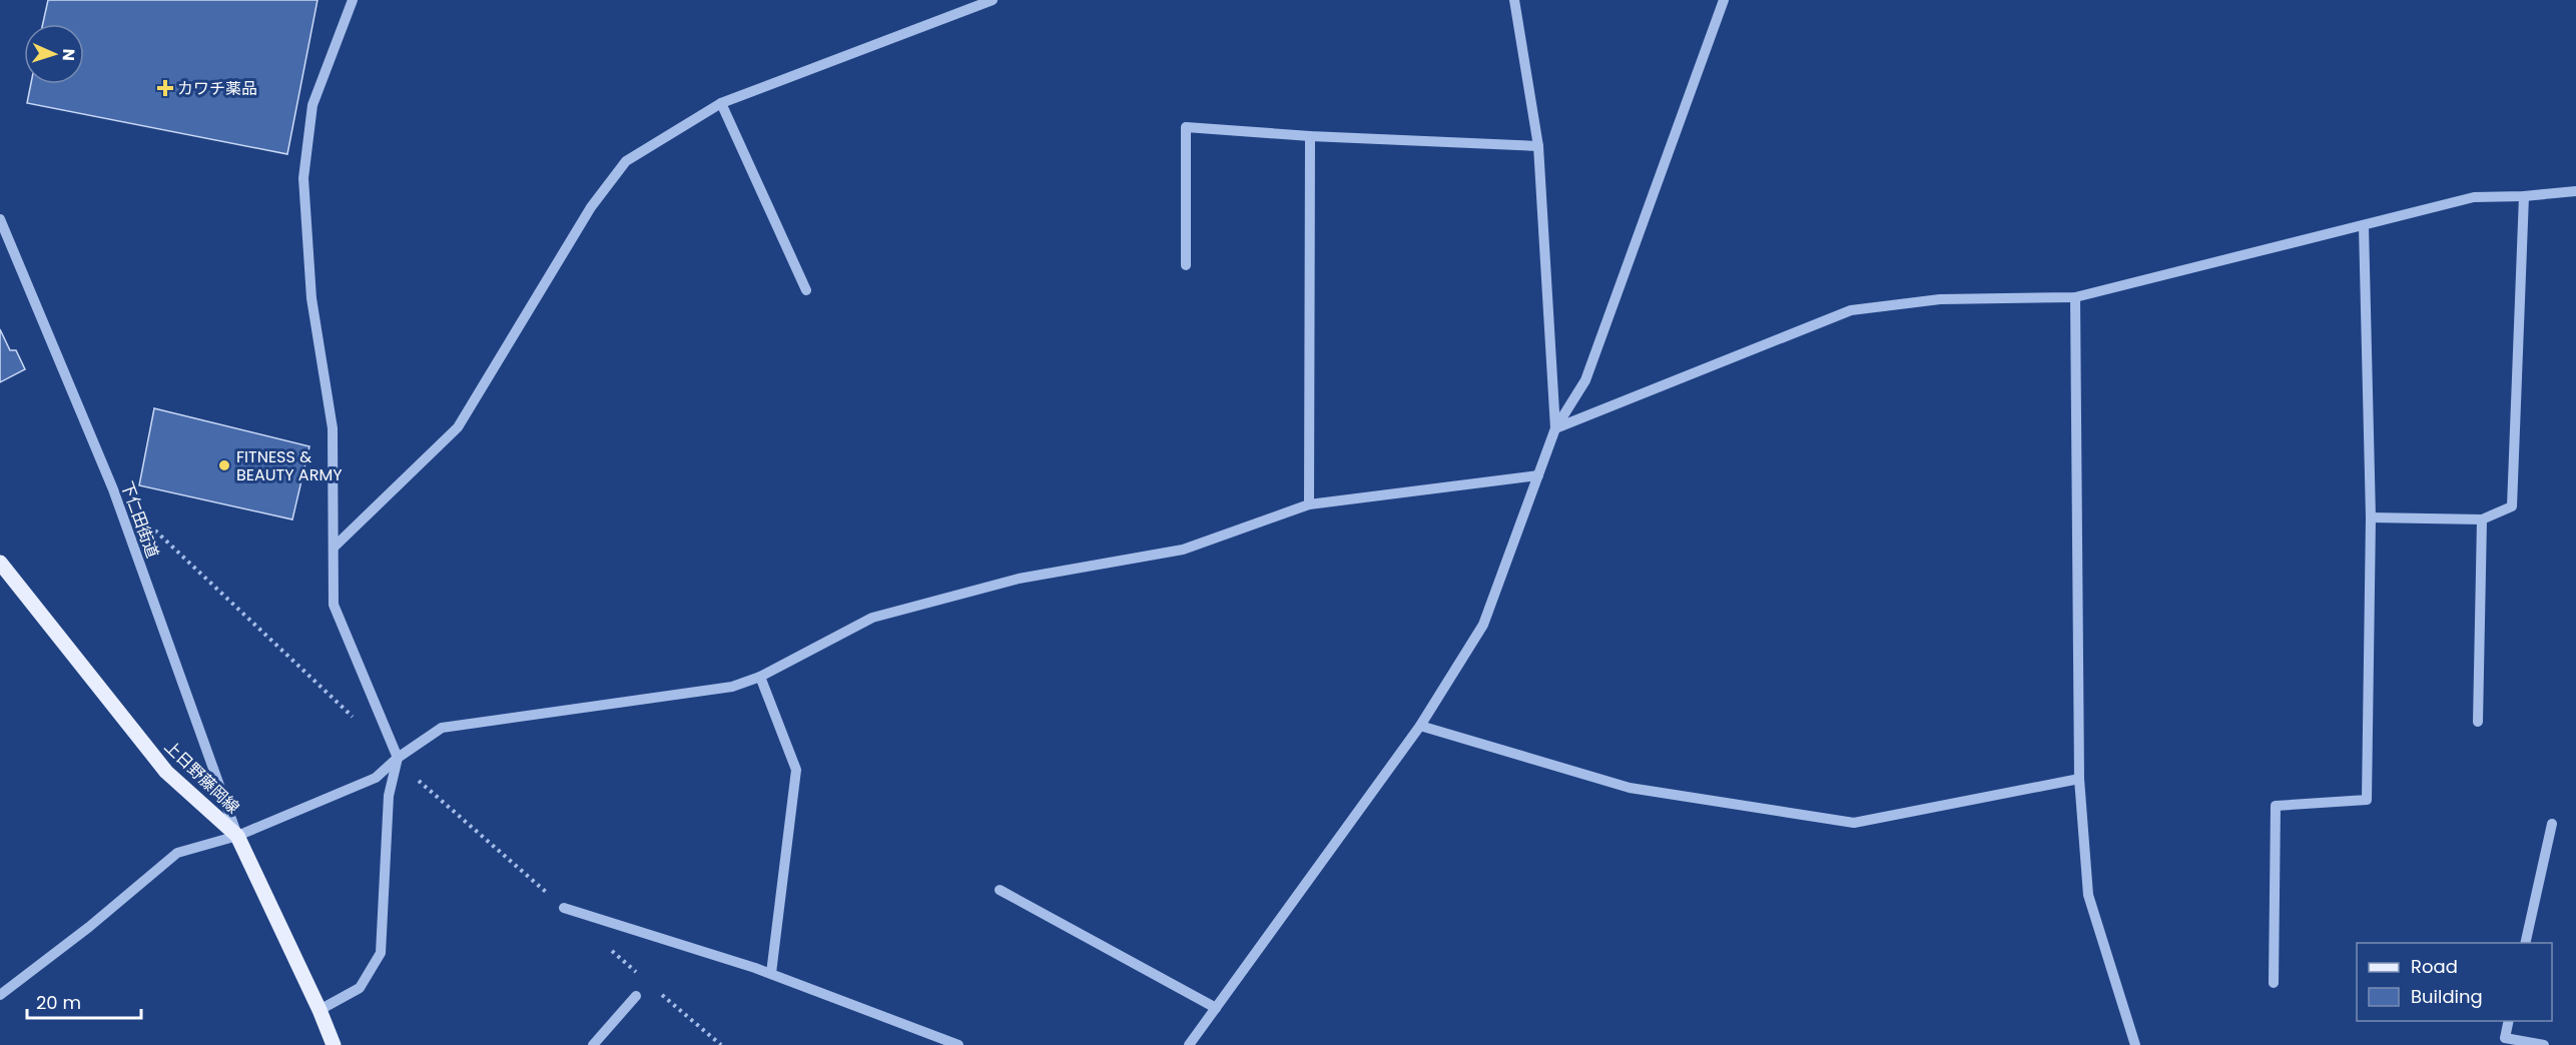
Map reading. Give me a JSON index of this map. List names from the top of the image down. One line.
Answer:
{"streets":{"main road":["上日野藤岡線"],"street":["下仁田街道"]},"crossings":[["下仁田街道","上日野藤岡線"]],"places":{"health":["カワチ薬品"],"other":["FITNESS & BEAUTY ARMY"]},"legend":["Road","Building"],"scale_bar":"20 m","north":"right"}
